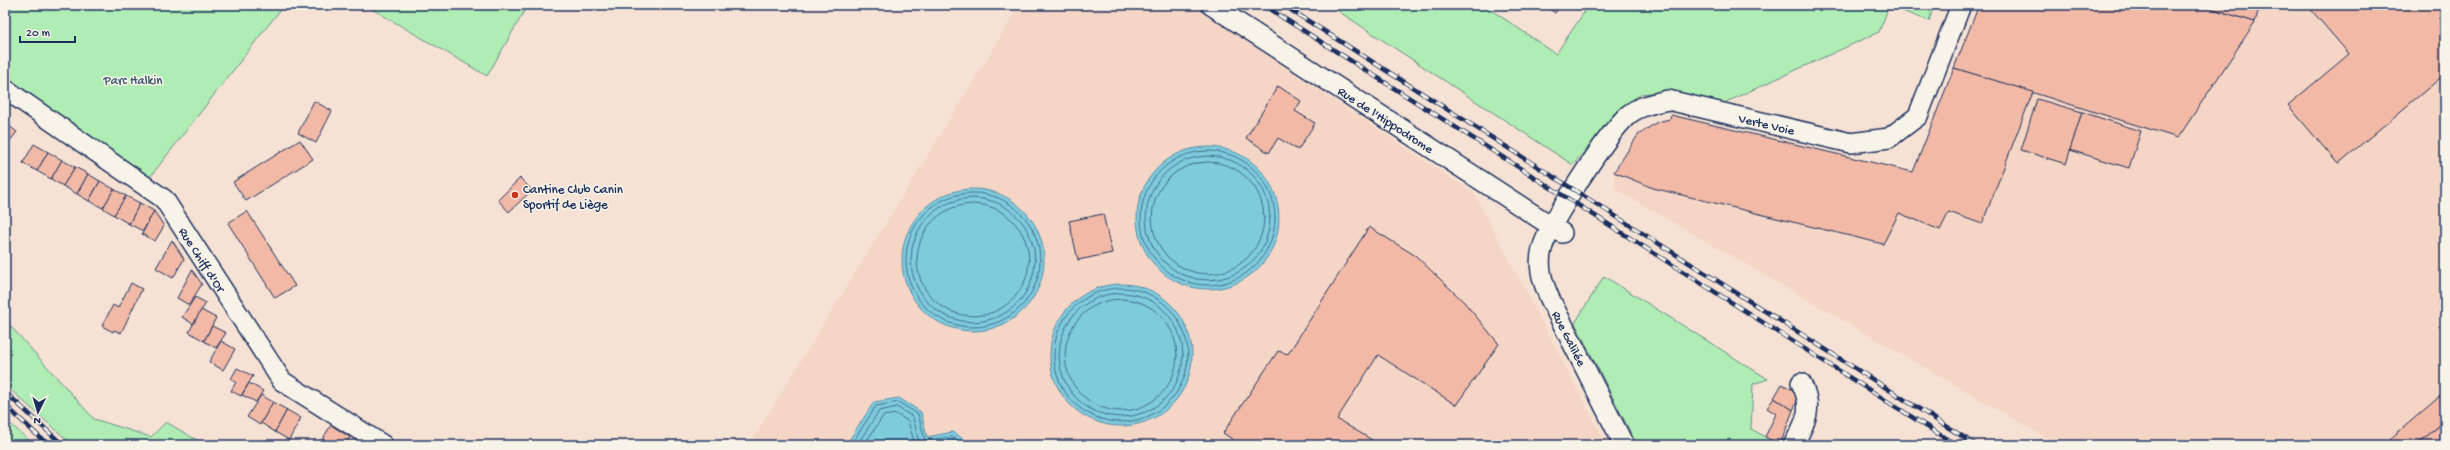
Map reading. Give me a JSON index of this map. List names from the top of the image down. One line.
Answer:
{"streets":{"street":["Rue de l'Hippodrome","Verte Voie","Rue Chiff d'Or","Rue Galilée"]},"crossings":[["Rue de l'Hippodrome","Verte Voie"],["Rue de l'Hippodrome","Rue Galilée"],["Verte Voie","Rue Galilée"]],"parks":["Parc Halkin"],"places":["Cantine Club Canin Sportif de Liège"],"scale_bar":"20 m","north":"bottom"}
